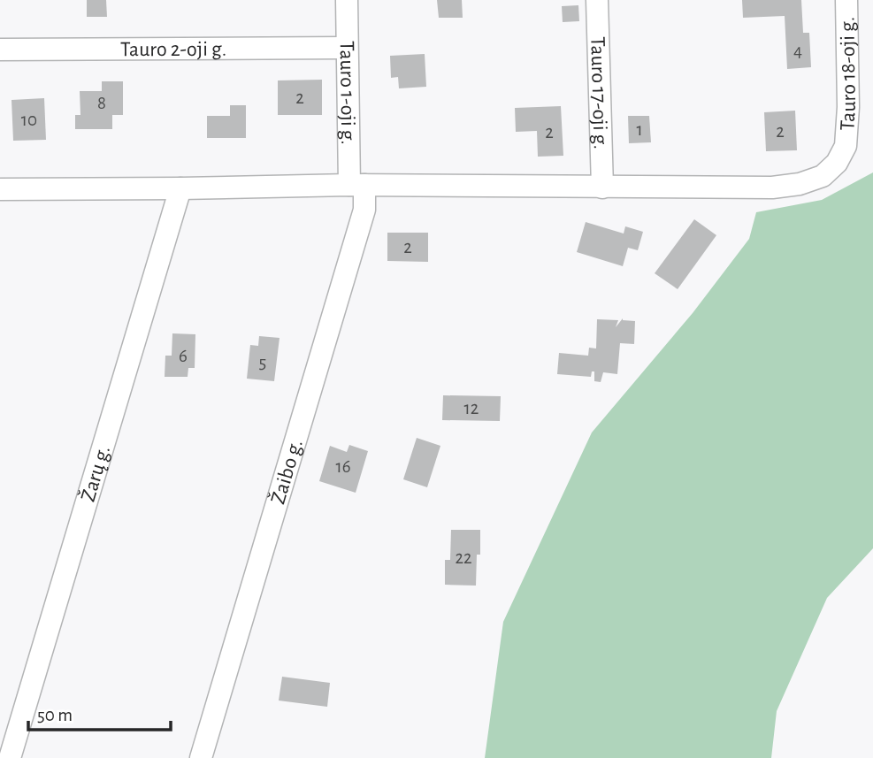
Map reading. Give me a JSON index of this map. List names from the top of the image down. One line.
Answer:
{"streets":{"street":["Tauro 2-oji g.","Tauro 18-oji g.","Tauro 1-oji g.","Tauro 17-oji g.","Žaibo g.","Žarų g."]},"crossings":[["Tauro 2-oji g.","Tauro 1-oji g."],["Tauro 18-oji g.","Tauro 17-oji g."],["Tauro 1-oji g.","Žaibo g."]],"house_numbers":["4","2","8","10","1","2","2","2","6","5","12","16","22"],"scale_bar":"50 m"}
